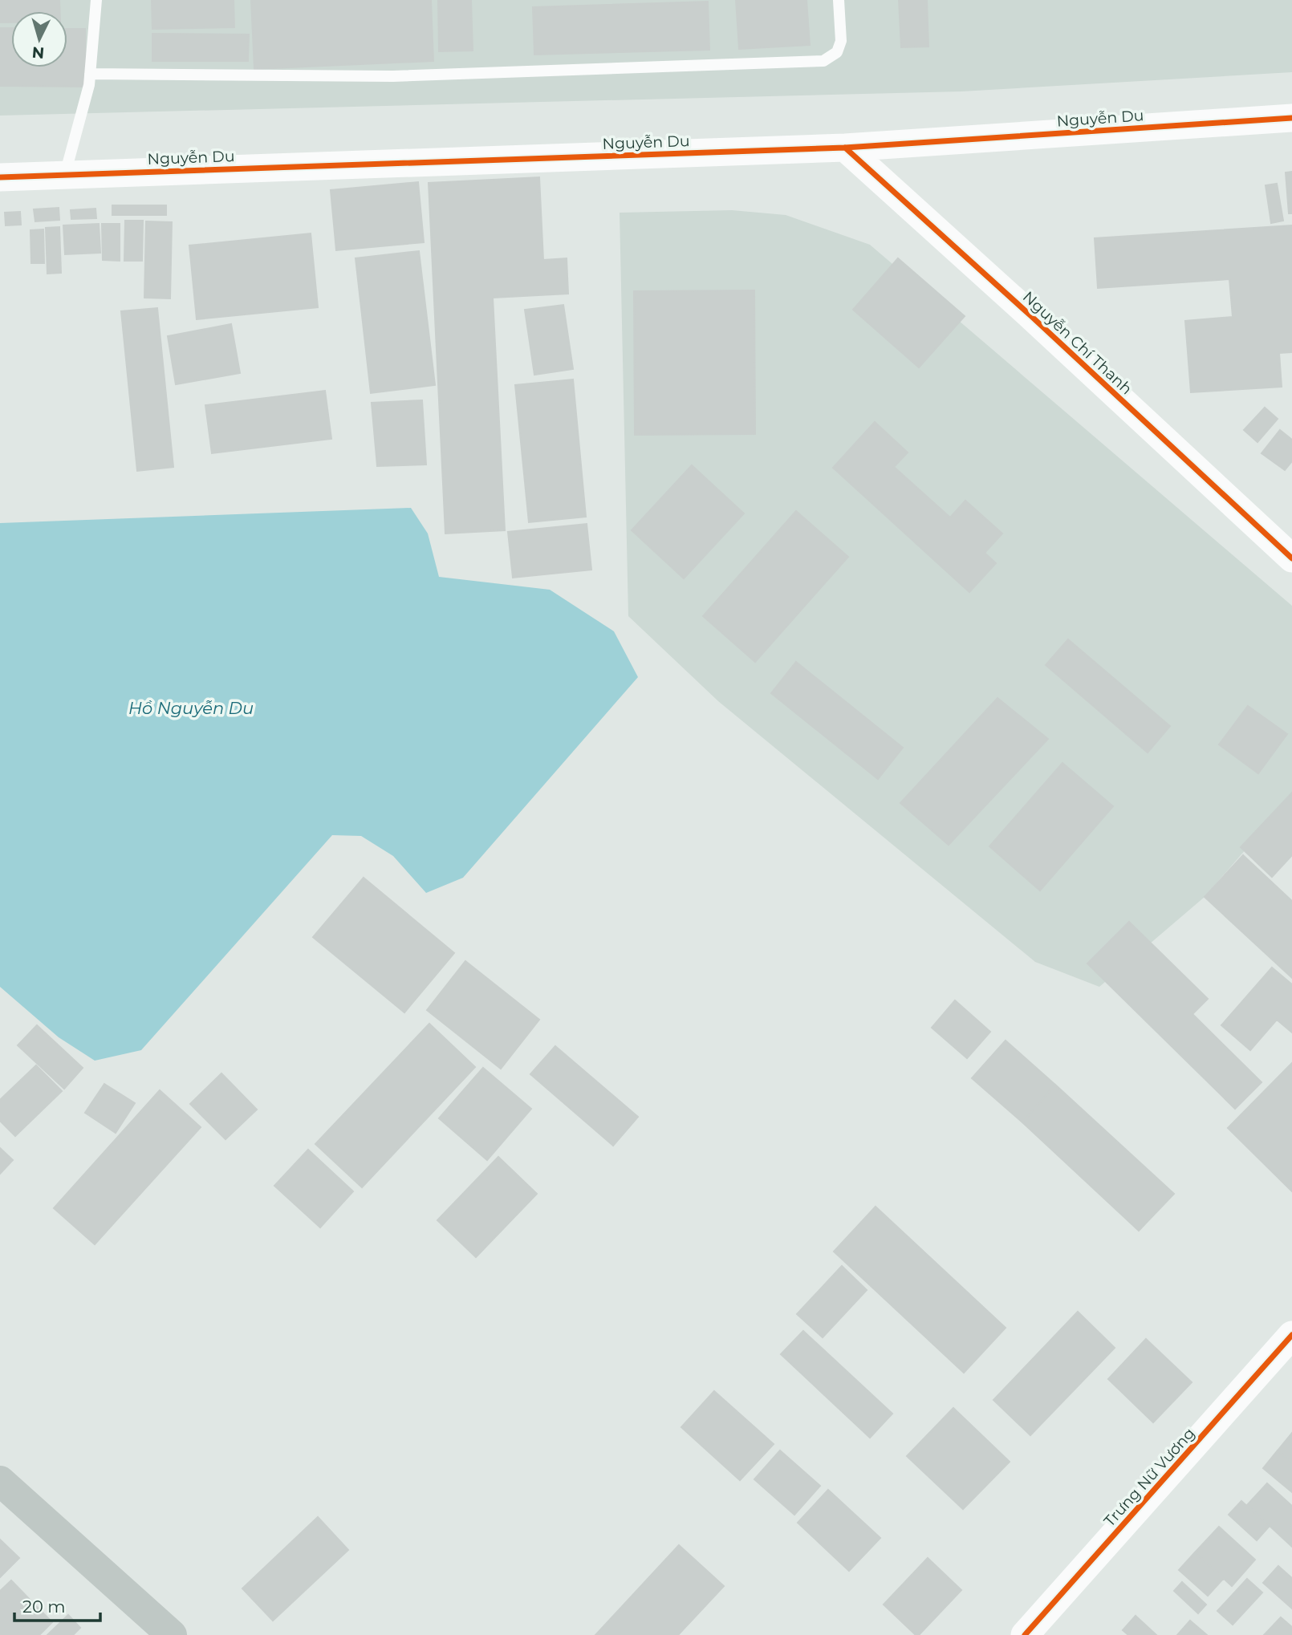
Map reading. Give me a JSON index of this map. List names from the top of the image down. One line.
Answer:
{"streets":{"street":["Nguyễn Du","Nguyễn Chí Thanh","Trưng Nữ Vương"]},"crossings":[["Nguyễn Du","Nguyễn Chí Thanh"]],"water":["Hồ Nguyễn Du"],"scale_bar":"20 m","north":"bottom"}
